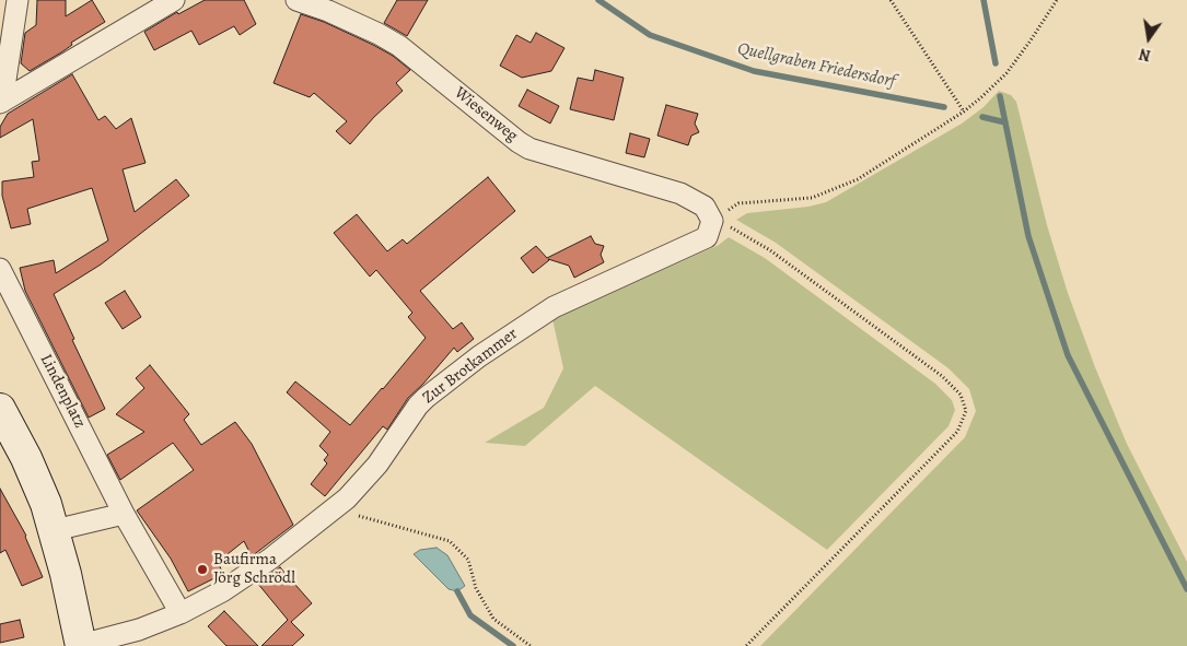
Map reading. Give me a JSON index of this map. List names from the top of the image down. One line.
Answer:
{"streets":{"street":["Wiesenweg","Zur Brotkammer","Lindenplatz"]},"crossings":[["Wiesenweg","Zur Brotkammer"],["Zur Brotkammer","Lindenplatz"]],"water":["Quellgraben Friedersdorf"],"places":["Baufirma Jörg Schrödl"],"north":"bottom"}
